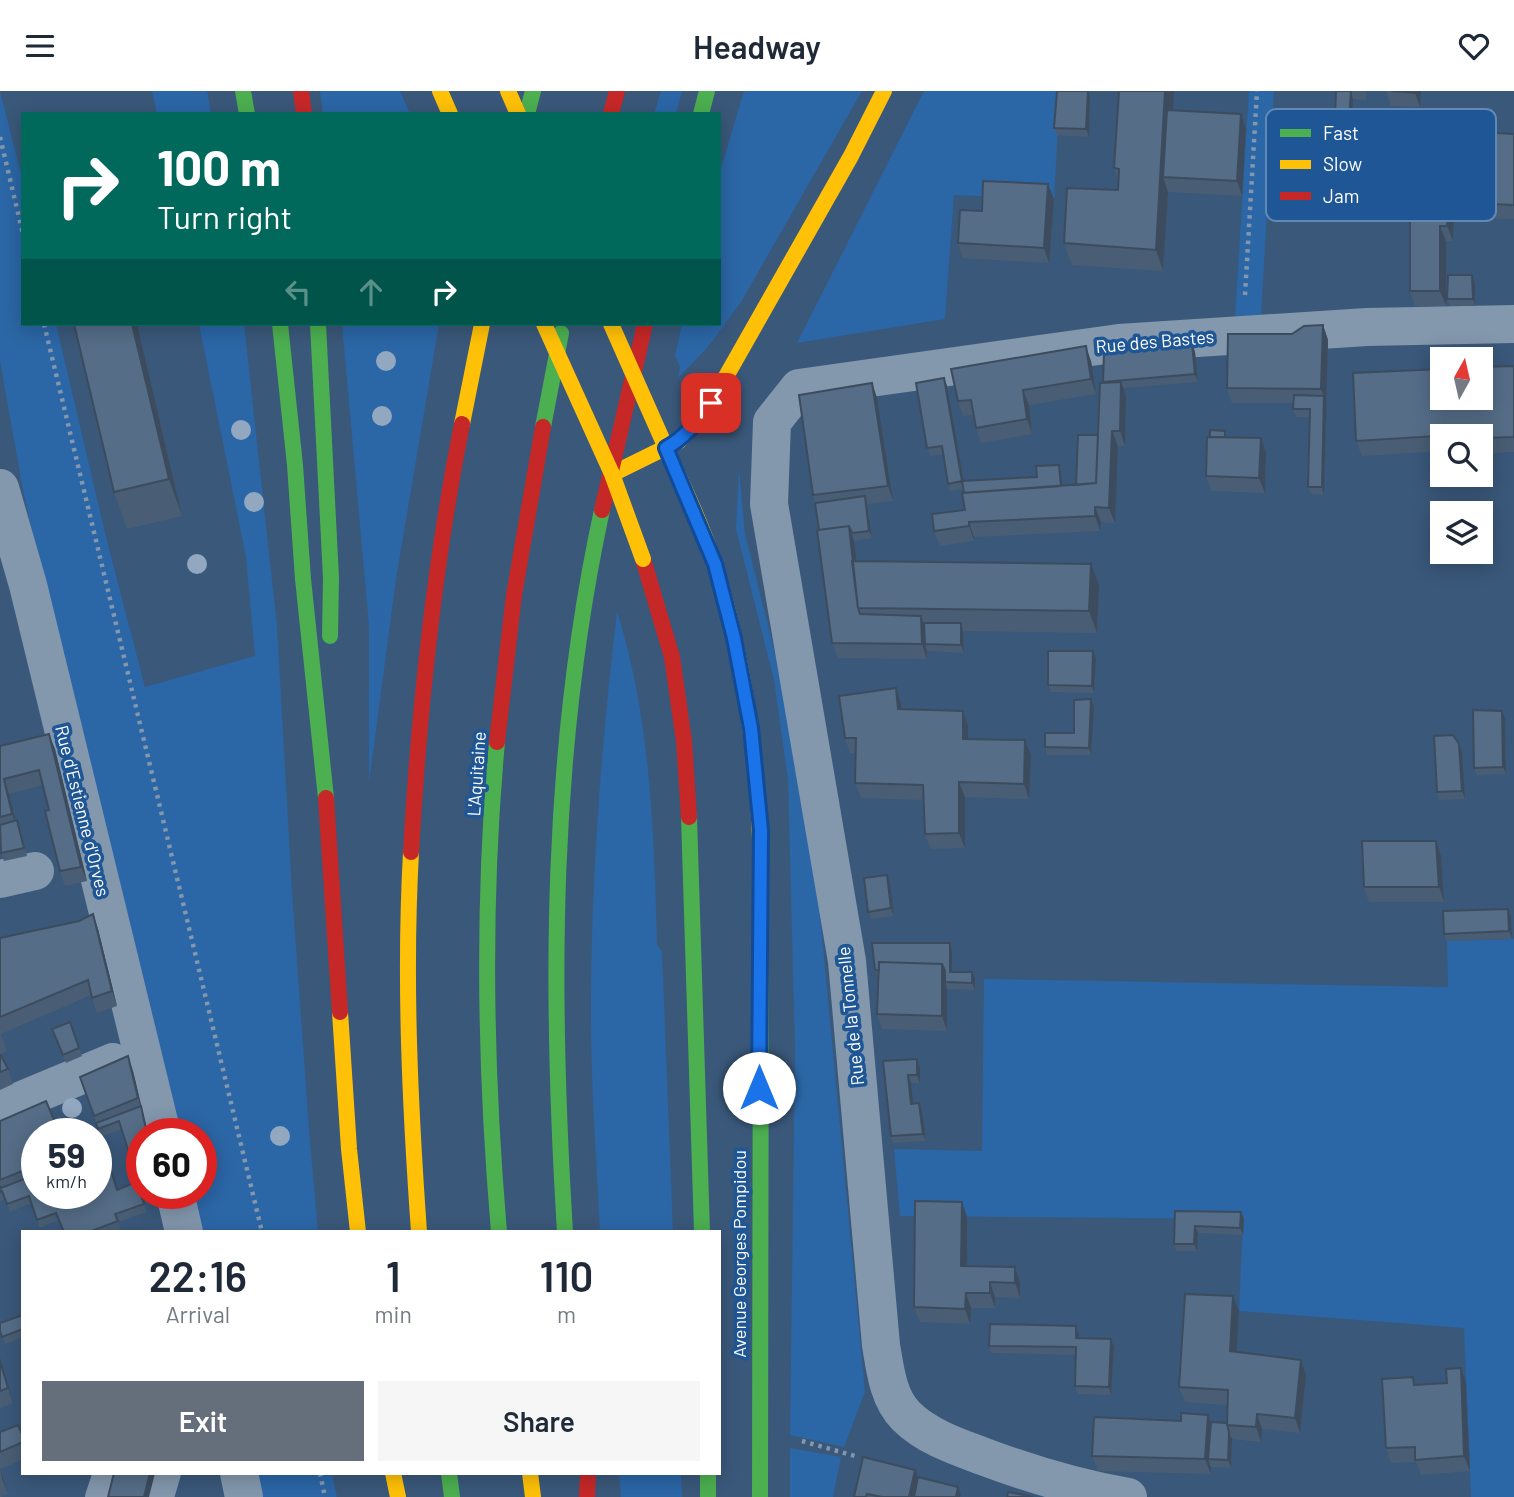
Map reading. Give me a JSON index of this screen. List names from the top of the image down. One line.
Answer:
{"streets":{"main road":["L'Aquitaine","Avenue Georges Pompidou"],"street":["Rue des Bastes","Rue d'Estienne d'Orves","Rue de la Tonnelle"]},"crossings":[["Rue des Bastes","Rue de la Tonnelle"]],"legend":["Fast","Slow","Jam"],"north":"top","page":{"header":"Headway","turn":["100 m","Turn right"],"speed":"59 km/h","limit":"60","eta":["22:16","Arrival","1","min","110","m"],"buttons":["Exit","Share"]}}
